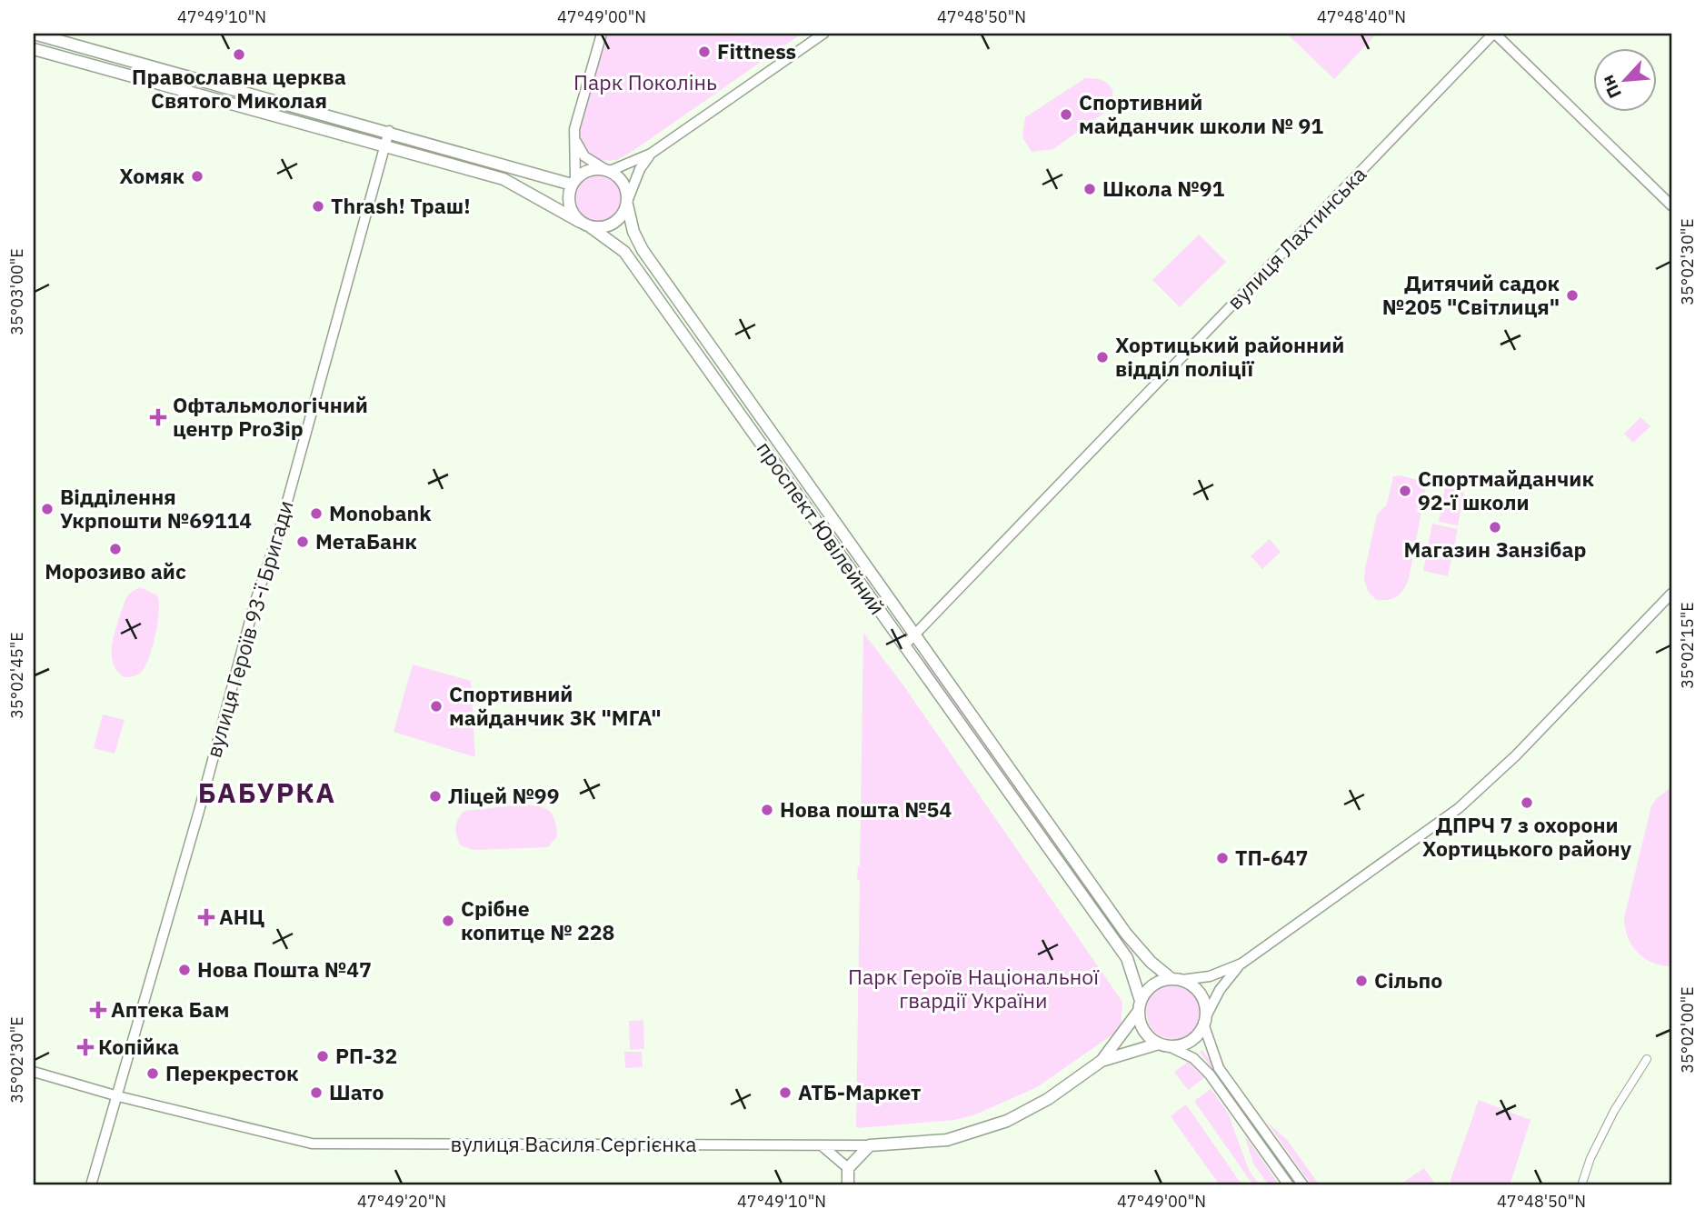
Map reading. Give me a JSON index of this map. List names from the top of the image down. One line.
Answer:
{"streets":{"main road":["проспект Ювілейний","вулиця Василя Сергієнка"],"street":["вулиця Лахтинська","вулиця Героїв 93-ї Бригади"]},"crossings":[["вулиця Лахтинська","проспект Ювілейний"],["проспект Ювілейний","вулиця Героїв 93-ї Бригади"],["проспект Ювілейний","вулиця Василя Сергієнка"],["вулиця Героїв 93-ї Бригади","вулиця Василя Сергієнка"]],"districts":["БАБУРКА"],"parks":["Парк Поколінь","Парк Героїв Національної гвардії України"],"places":{"other":["Fittness","Православна церква Святого Миколая","Спортивний майданчик школи № 91","Хомяк","Школа №91","Thrash! Траш!","Дитячий садок №205 \"Свiтлиця\"","Хортицький районний відділ поліції","Спортмайданчик 92-ї школи","Відділення Укрпошти №69114","Monobank","Магазин Занзібар","МетаБанк","Морозиво айс","Спортивний майданчик ЗК \"МГА\"","Ліцей №99","ДПРЧ 7 з охорони Хортицького району","Нова пошта №54","ТП-647","Срібне копитце № 228","Нова Пошта №47","Сільпо","РП-32","Перекресток","Шато","АТБ-Маркет"],"health":["Офтальмологічний центр ProЗір","АНЦ","Аптека Бам","Копійка"]},"north":"bottom left","coordinates":["47°49'10\"N","47°49'00\"N","47°48'50\"N","47°48'40\"N","35°02'30\"E","35°03'00\"E","35°02'15\"E","35°02'45\"E","35°02'00\"E","47°49'20\"N"]}
